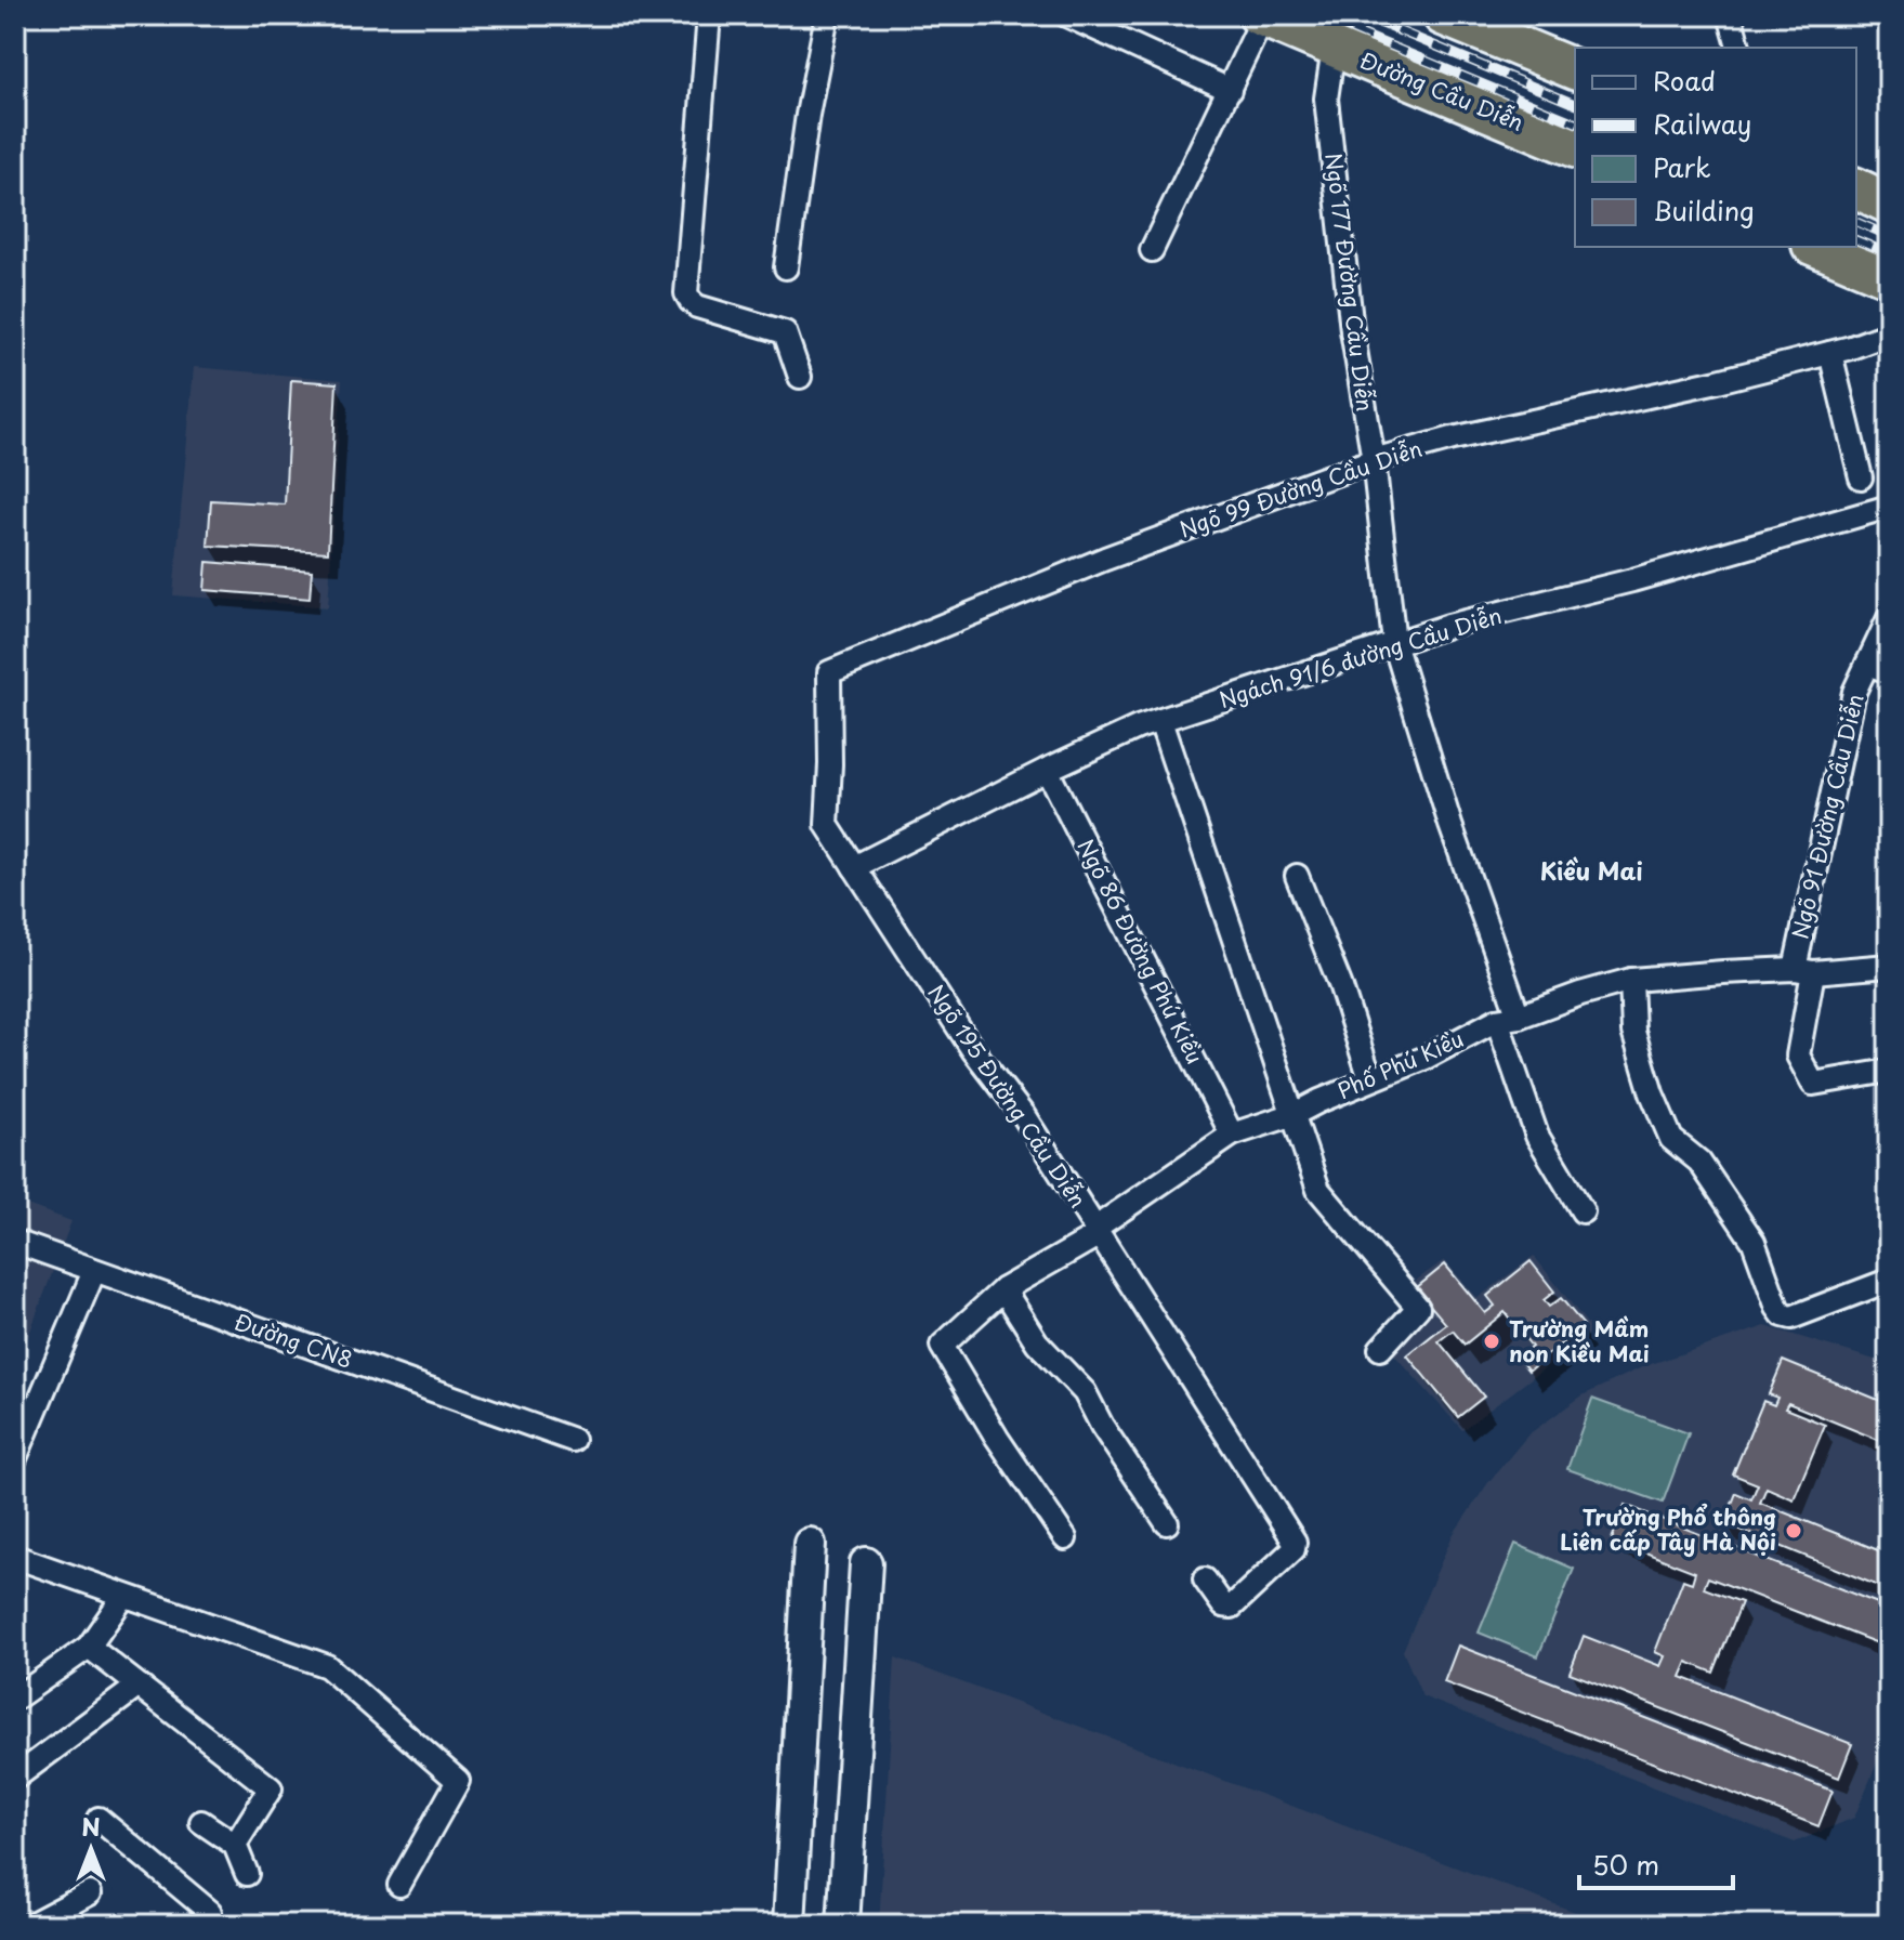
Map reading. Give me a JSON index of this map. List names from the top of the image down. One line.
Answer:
{"streets":{"highway":["Đường Cầu Diễn"],"street":["Ngõ 177 Đường Cầu Diễn","Ngõ 99 Đường Cầu Diễn","Ngách 91/6 đường Cầu Diễn","Ngõ 91 Đường Cầu Diễn","Ngõ 86 Đường Phú Kiều","Phố Phú Kiều","Ngõ 195 Đường Cầu Diễn","Đường CN8"]},"crossings":[["Đường Cầu Diễn","Ngõ 177 Đường Cầu Diễn"],["Ngõ 177 Đường Cầu Diễn","Ngõ 99 Đường Cầu Diễn"],["Ngõ 177 Đường Cầu Diễn","Ngách 91/6 đường Cầu Diễn"],["Ngõ 177 Đường Cầu Diễn","Phố Phú Kiều"],["Ngõ 99 Đường Cầu Diễn","Ngõ 195 Đường Cầu Diễn"],["Ngách 91/6 đường Cầu Diễn","Ngõ 86 Đường Phú Kiều"],["Ngách 91/6 đường Cầu Diễn","Ngõ 195 Đường Cầu Diễn"],["Ngõ 91 Đường Cầu Diễn","Phố Phú Kiều"],["Ngõ 86 Đường Phú Kiều","Phố Phú Kiều"],["Phố Phú Kiều","Ngõ 195 Đường Cầu Diễn"]],"districts":["Kiều Mai"],"places":["Trường Mầm non Kiều Mai","Trường Phổ thông Liên cấp Tây Hà Nội"],"legend":["Road","Railway","Park","Building"],"scale_bar":"50 m","north":"top"}
